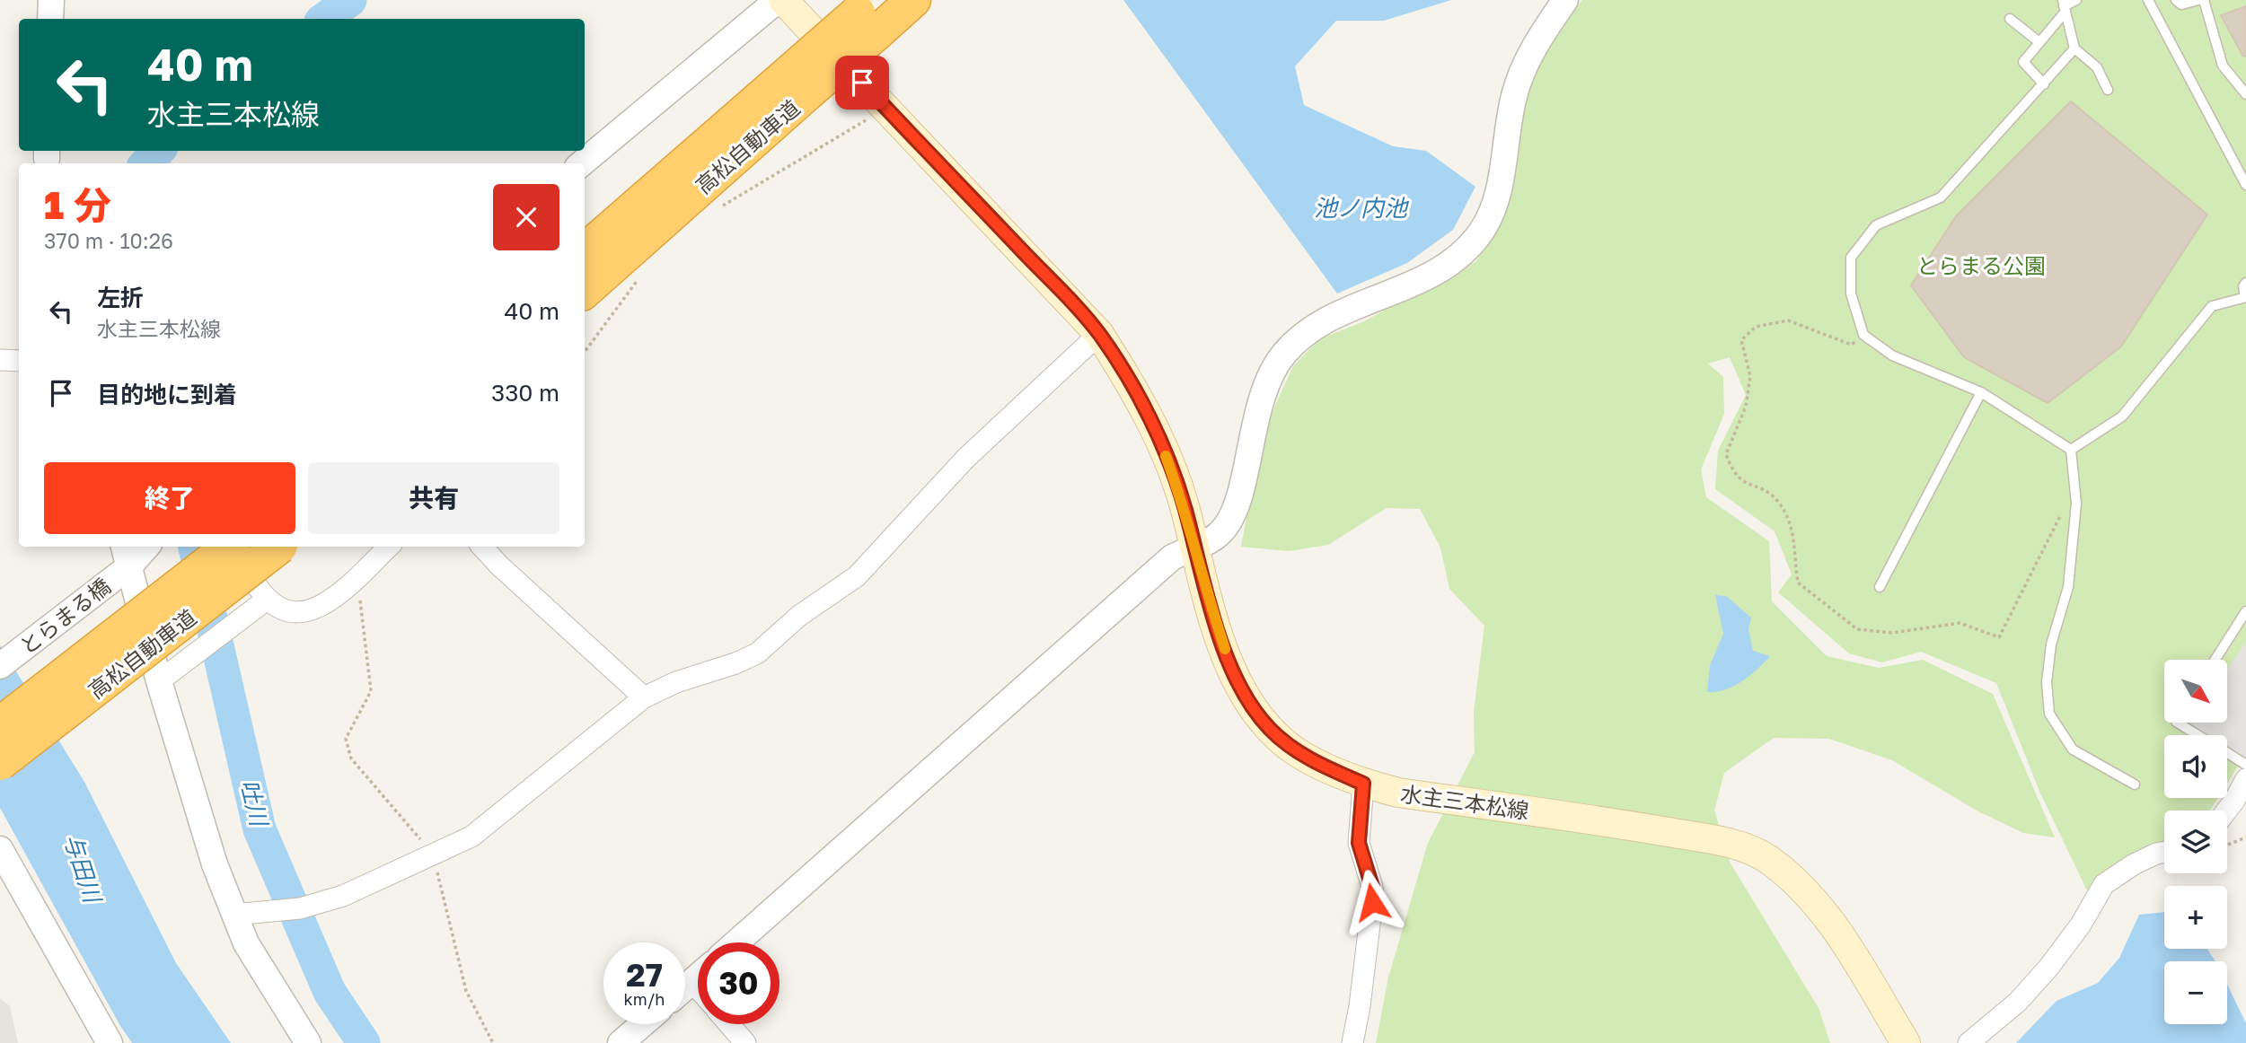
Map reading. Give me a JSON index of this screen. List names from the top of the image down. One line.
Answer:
{"streets":{"highway":["高松自動車道"],"main road":["水主三本松線"],"street":["とらまる橋"]},"water":["池ノ内池","吐川","与田川"],"parks":["とらまる公園"],"north":"bottom right","page":{"turn":["40 m","水主三本松線"],"heading":["1 分","370 m · 10:26"],"list":[{"name":"左折","note":"水主三本松線","value":"40 m"},{"name":"目的地に到着","value":"330 m"}],"buttons":["終了","共有"],"map_buttons":["+","−"],"speed":"27 km/h","limit":"30"}}
